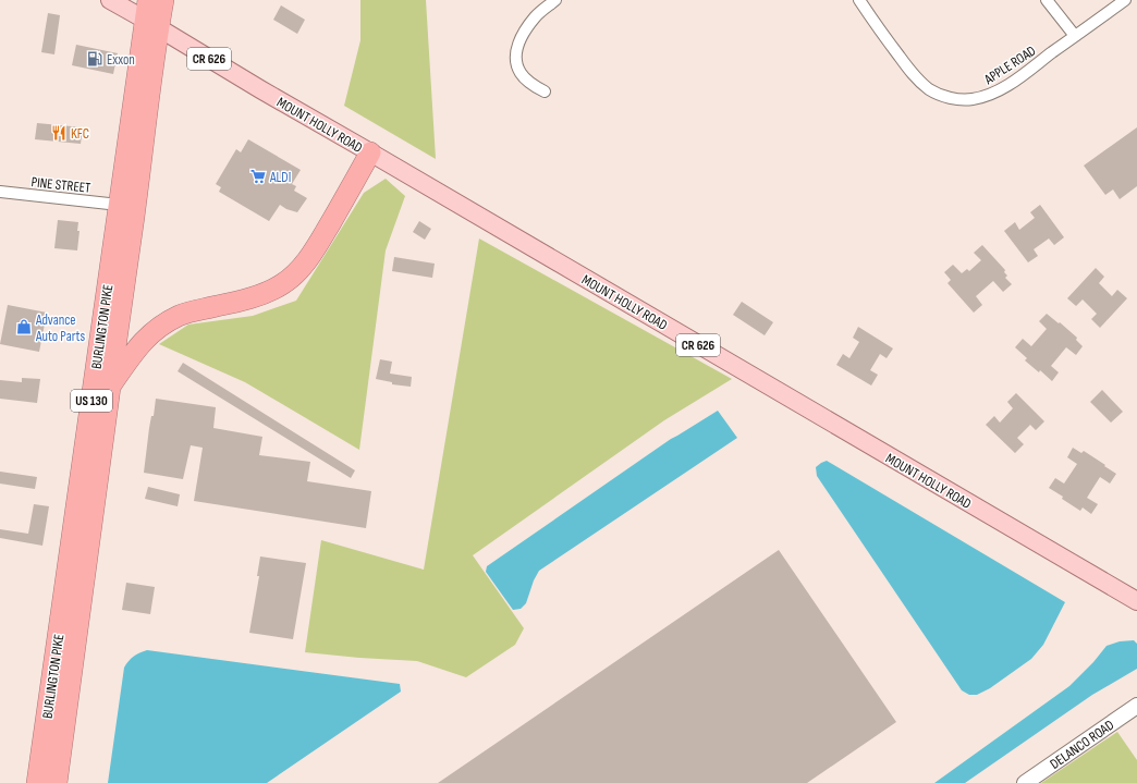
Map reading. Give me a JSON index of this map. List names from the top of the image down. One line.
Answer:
{"streets":{"highway":["BURLINGTON PIKE","US 130"],"main road":["CR 626","MOUNT HOLLY ROAD"],"street":["APPLE ROAD","PINE STREET","DELANCO ROAD"]},"crossings":[["CR 626","MOUNT HOLLY ROAD"],["CR 626","BURLINGTON PIKE"],["MOUNT HOLLY ROAD","BURLINGTON PIKE"],["PINE STREET","BURLINGTON PIKE"]],"places":{"fuel station":["Exxon"],"restaurant":["KFC"],"supermarket":["ALDI"],"shop":["Advance Auto Parts"]}}
